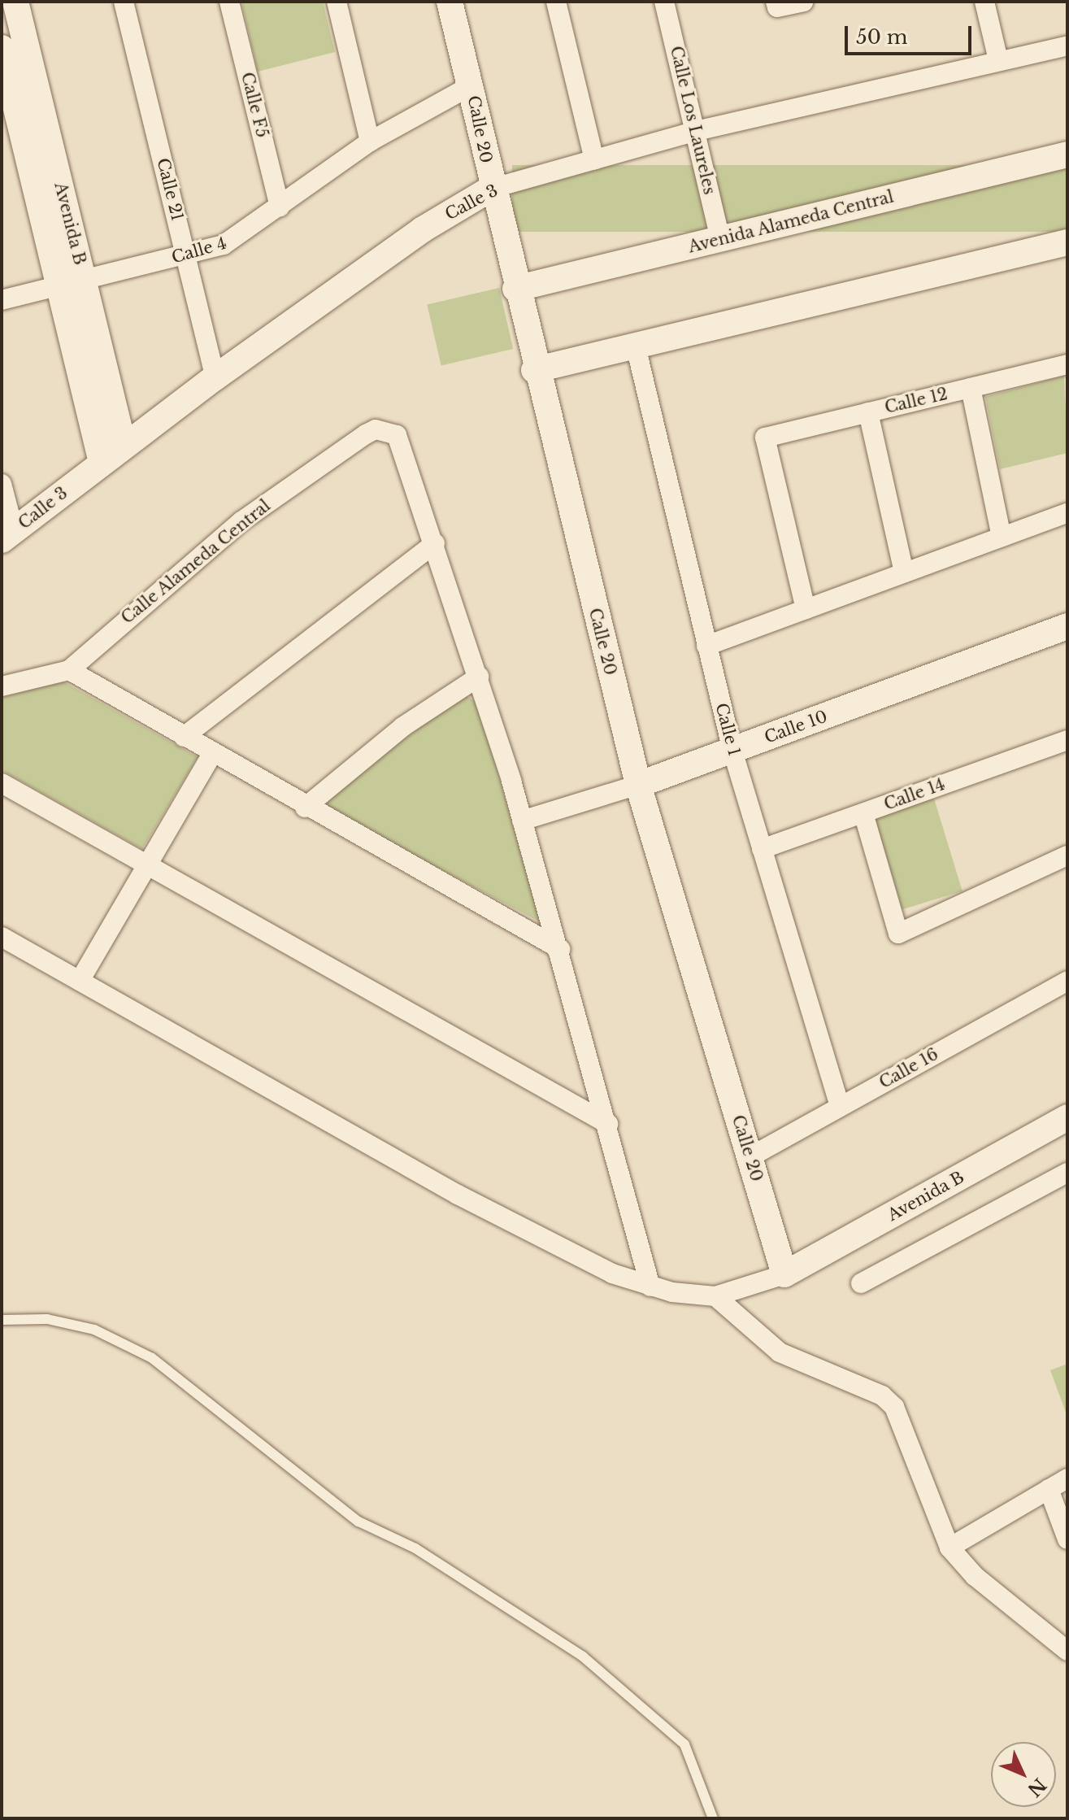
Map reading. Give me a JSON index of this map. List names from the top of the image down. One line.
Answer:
{"streets":{"street":["Calle F5","Calle Los Laureles","Calle 20","Calle 21","Calle 3","Avenida Alameda Central","Avenida B","Calle 4","Calle 12","Calle Alameda Central","Calle 10","Calle 1","Calle 14","Calle 16"]},"crossings":[["Calle F5","Calle 4"],["Calle Los Laureles","Calle 3"],["Calle Los Laureles","Avenida Alameda Central"],["Calle 20","Calle 3"],["Calle 20","Avenida Alameda Central"],["Calle 20","Avenida B"],["Calle 20","Calle 4"],["Calle 20","Calle 10"],["Calle 20","Calle 16"],["Calle 21","Calle 3"],["Calle 21","Calle 4"],["Calle 3","Avenida B"],["Avenida B","Calle 4"],["Calle 10","Calle 1"],["Calle 1","Calle 14"],["Calle 1","Calle 16"]],"scale_bar":"50 m","north":"bottom right"}
